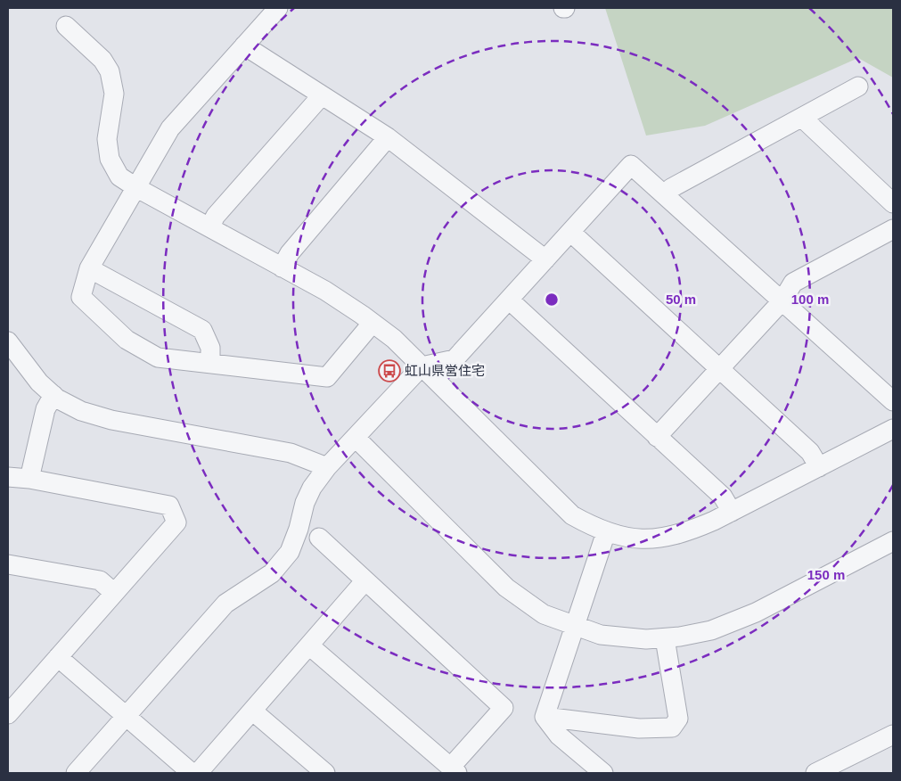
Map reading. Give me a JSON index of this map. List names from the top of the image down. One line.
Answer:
{"places":{"bus stop":["虹山県営住宅"]},"rings":["50 m","100 m","150 m"]}
